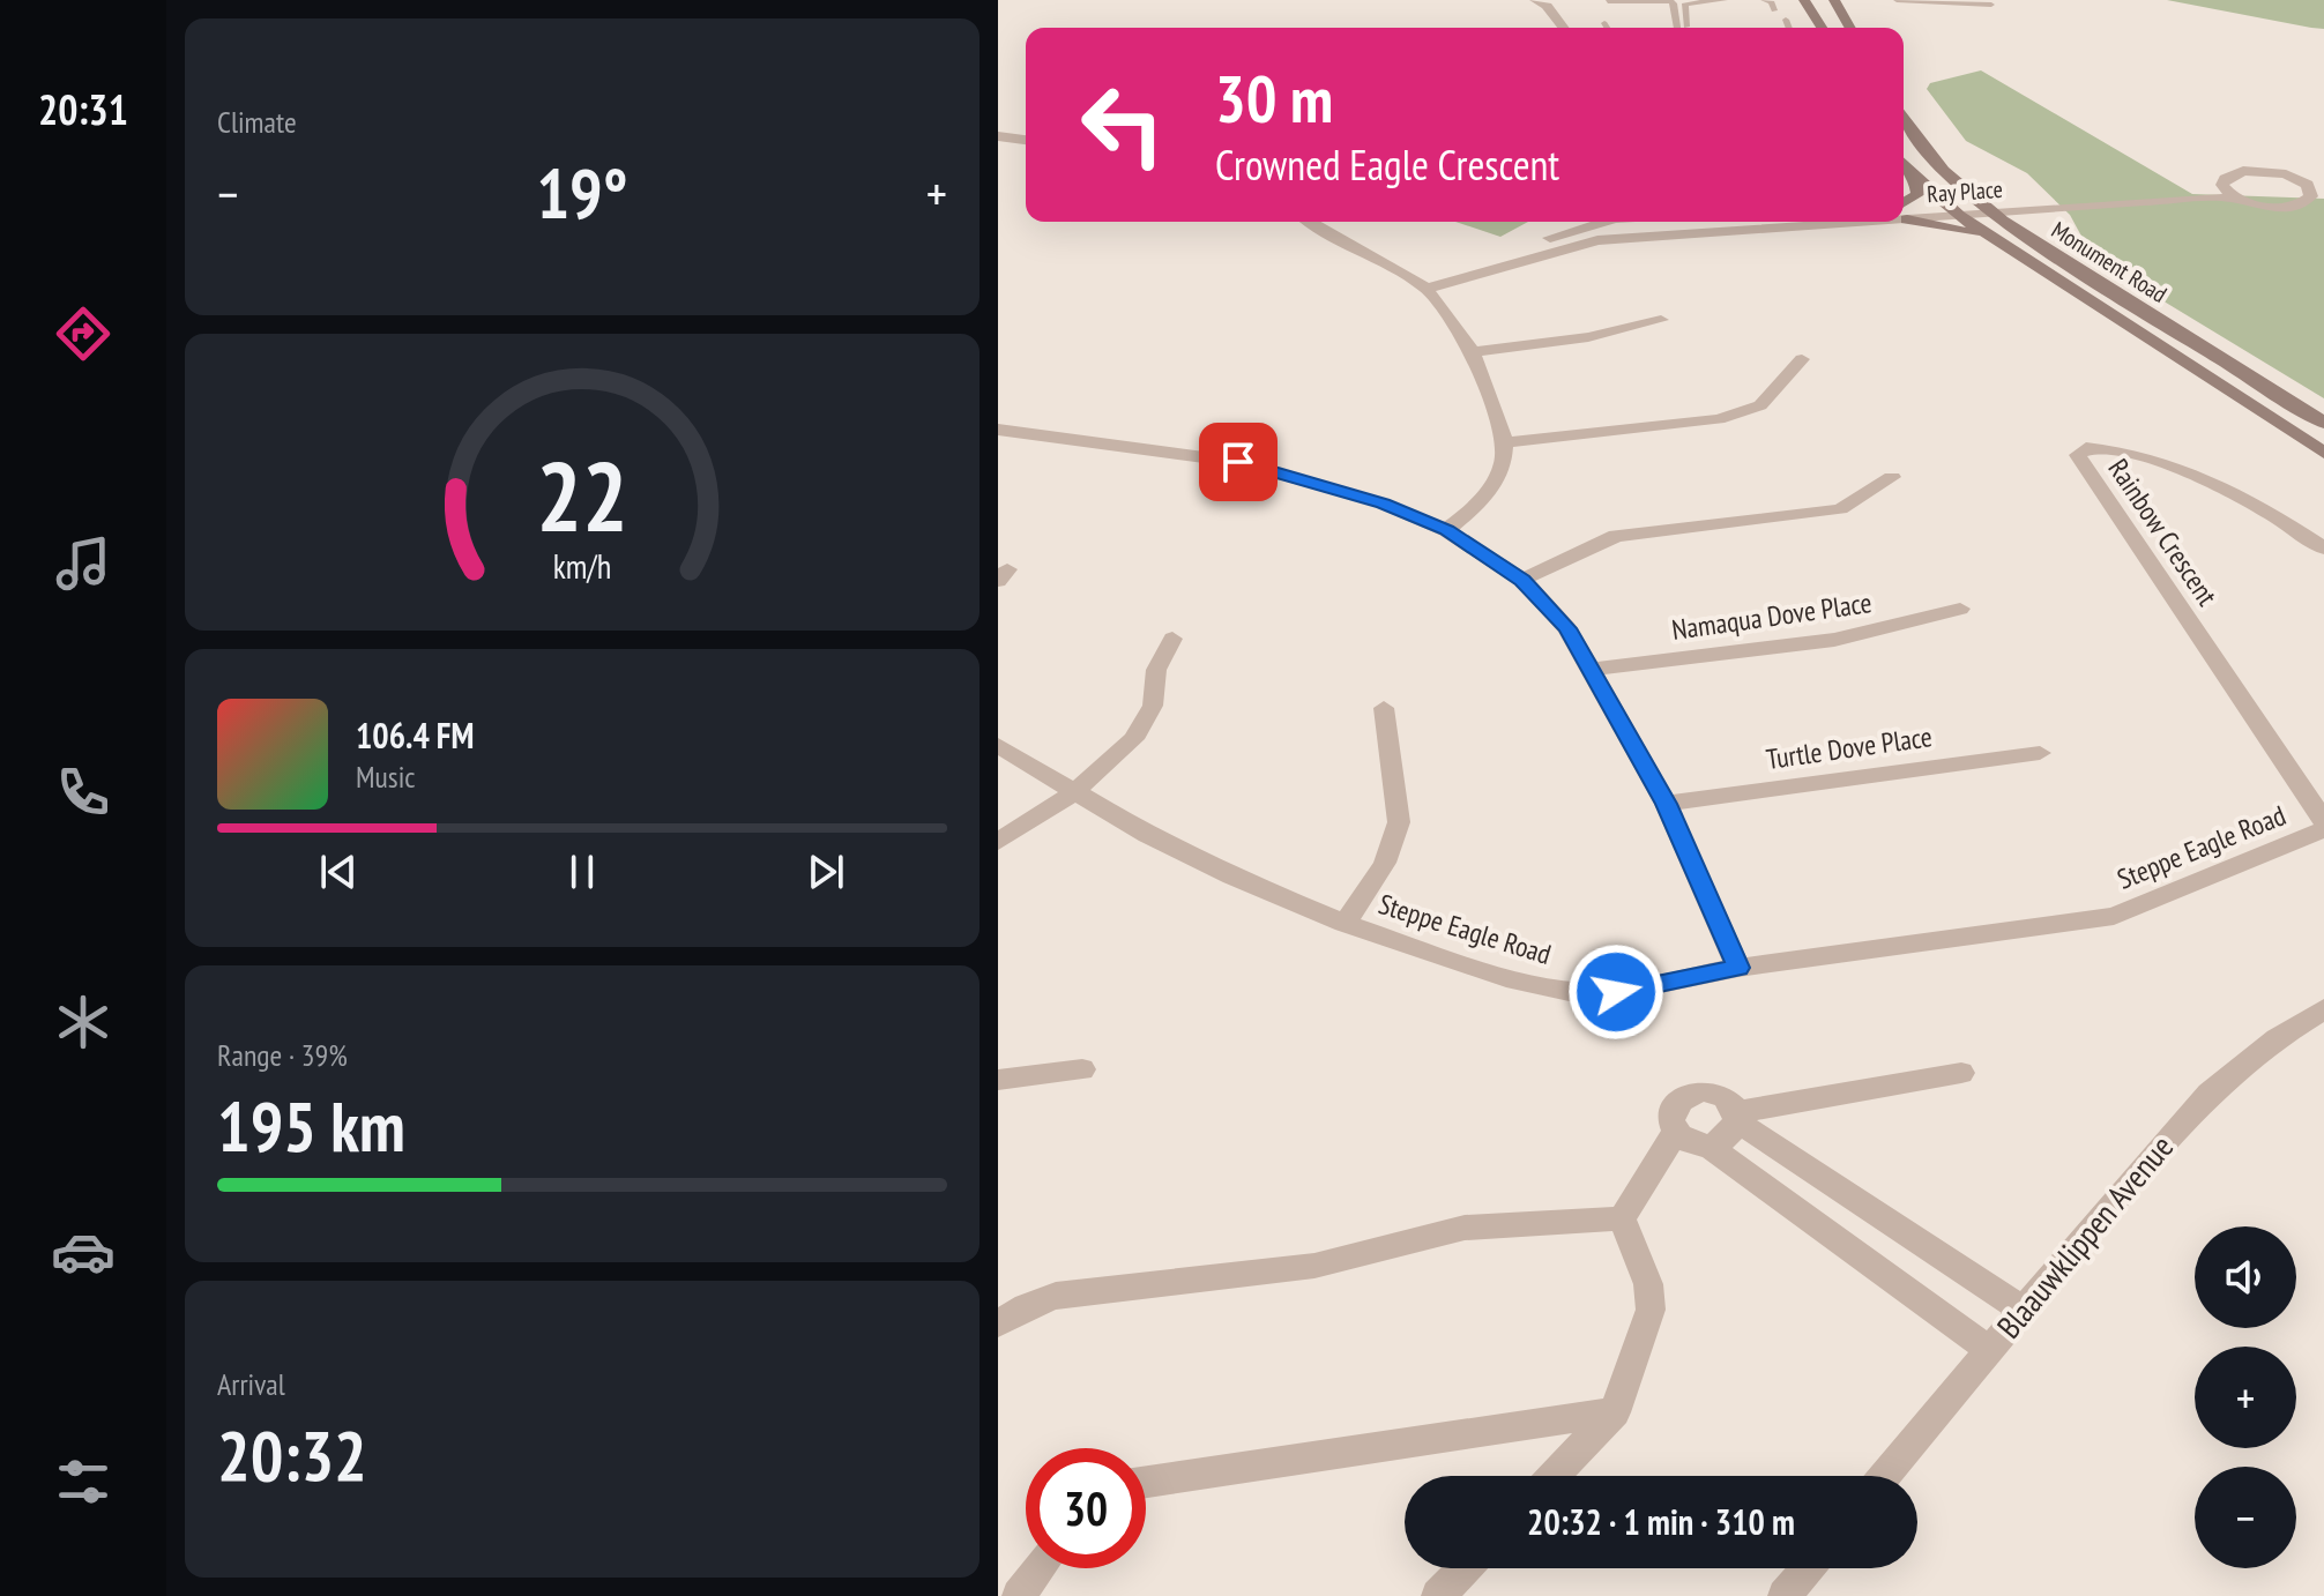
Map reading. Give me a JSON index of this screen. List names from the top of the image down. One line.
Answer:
{"streets":{"main road":["Monument Road"],"street":["Ray Place","Rainbow Crescent","Namaqua Dove Place","Turtle Dove Place","Steppe Eagle Road","Blaauwklippen Avenue"]},"crossings":[["Ray Place","Monument Road"]],"page":{"tabs":"20:31","tile":["Climate",["Range · 39%","195 km"],["Arrival","20:32"]],"turn":["30 m","Crowned Eagle Crescent"],"heat":["−","19°","+"],"song":["106.4 FM","Music"],"map_buttons":["+","−"],"limit":"30","trip":"20:32 · 1 min · 310 m","gauge":["22","km/h"]}}
